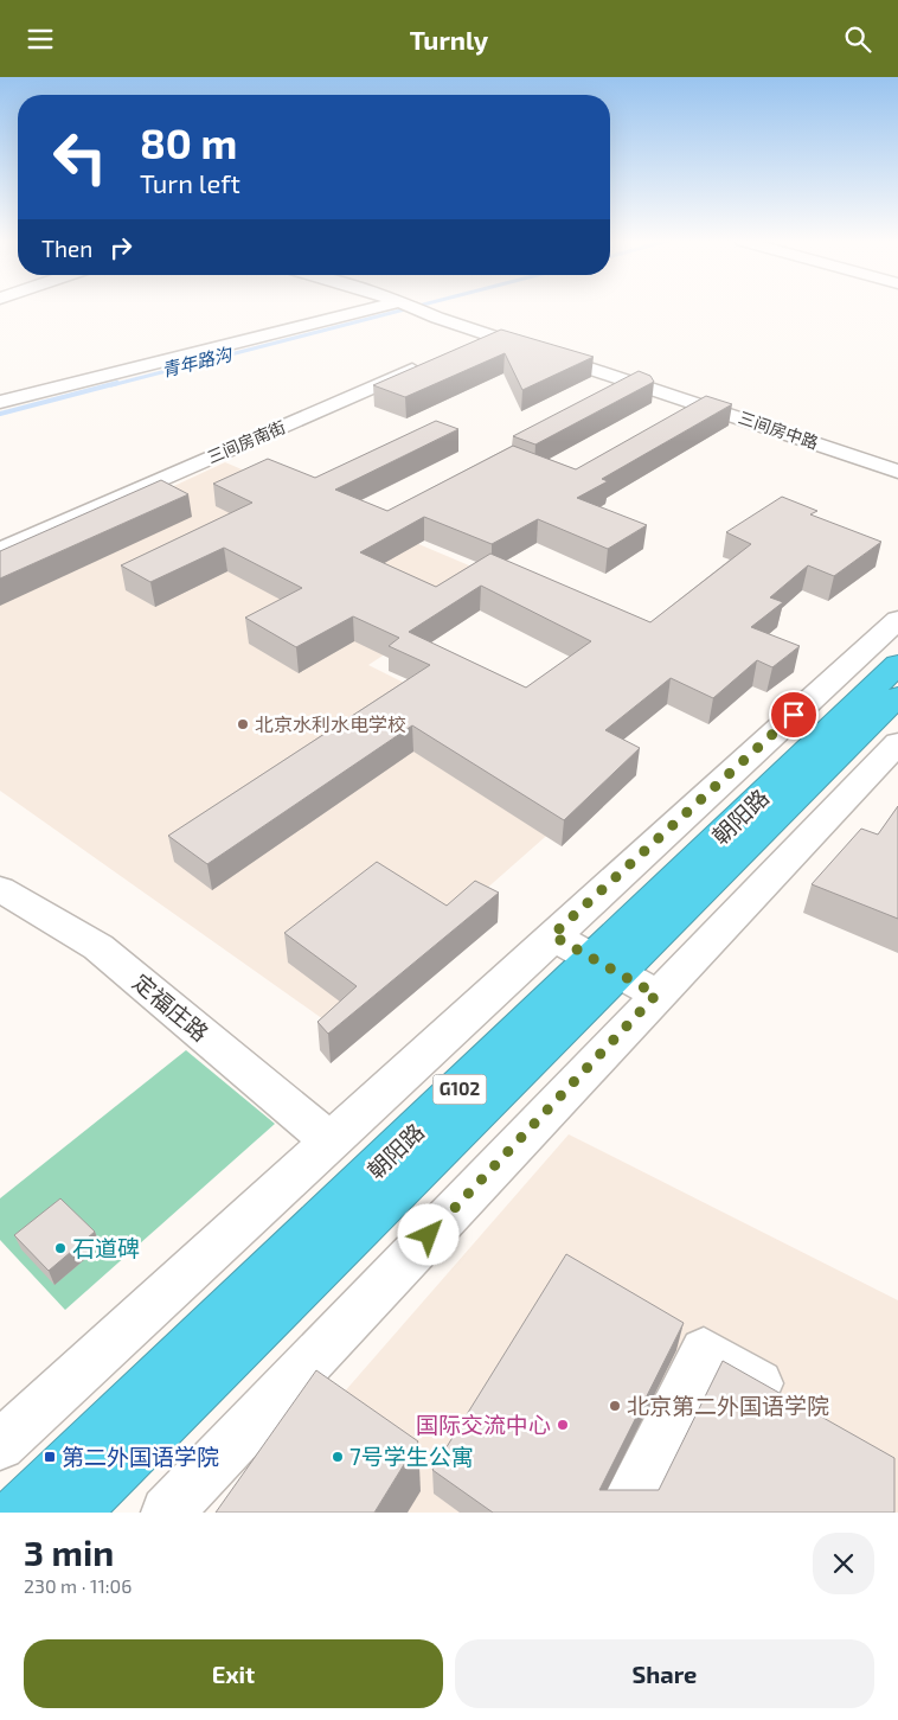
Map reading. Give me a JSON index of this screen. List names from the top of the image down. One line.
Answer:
{"streets":{"highway":["朝阳路","G102"],"street":["三间房中路","三间房南街","定福庄路"]},"crossings":[["朝阳路","定福庄路"]],"water":["青年路沟"],"places":{"other":["北京水利水电学校","石道碑","北京第二外国语学院","国际交流中心","7号学生公寓"],"transit":["第二外国语学院"]},"page":{"header":"Turnly","turn":["80 m","Turn left"],"then":"Then","heading":["3 min","230 m · 11:06"],"buttons":["Exit","Share"]}}
